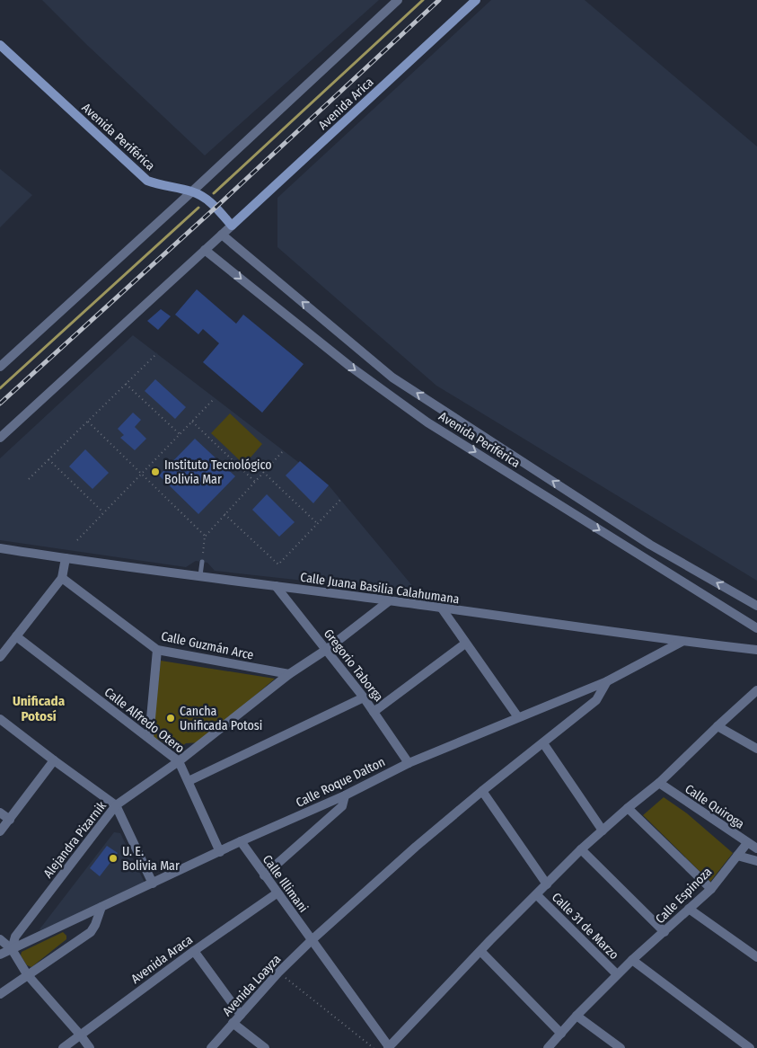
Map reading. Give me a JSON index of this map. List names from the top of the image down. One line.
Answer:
{"streets":{"main road":["Avenida Arica","Avenida Periférica"],"street":["Calle Juana Basilia Calahumana","Calle Guzmán Arce","Gregorio Taborga","Calle Alfredo Otero","Calle Roque Dalton","Calle Quiroga","Alejandra Pizarnik","Calle Illimani","Calle Espinoza","Calle 31 de Marzo","Avenida Araca","Avenida Loayza"]},"crossings":[["Avenida Arica","Avenida Periférica"],["Calle Juana Basilia Calahumana","Gregorio Taborga"],["Calle Juana Basilia Calahumana","Calle Roque Dalton"],["Calle Juana Basilia Calahumana","Alejandra Pizarnik"],["Calle Guzmán Arce","Alejandra Pizarnik"],["Gregorio Taborga","Calle Roque Dalton"],["Gregorio Taborga","Alejandra Pizarnik"],["Calle Alfredo Otero","Calle Roque Dalton"],["Calle Alfredo Otero","Alejandra Pizarnik"],["Calle Roque Dalton","Alejandra Pizarnik"],["Calle Roque Dalton","Calle Illimani"],["Calle Roque Dalton","Avenida Loayza"],["Calle Quiroga","Calle Espinoza"],["Calle Illimani","Avenida Araca"],["Calle Illimani","Avenida Loayza"],["Calle Espinoza","Calle 31 de Marzo"]],"districts":["Unificada Potosí"],"places":["Instituto Tecnológico Bolivia Mar","Cancha Unificada Potosi","U. E. Bolivia Mar"]}
